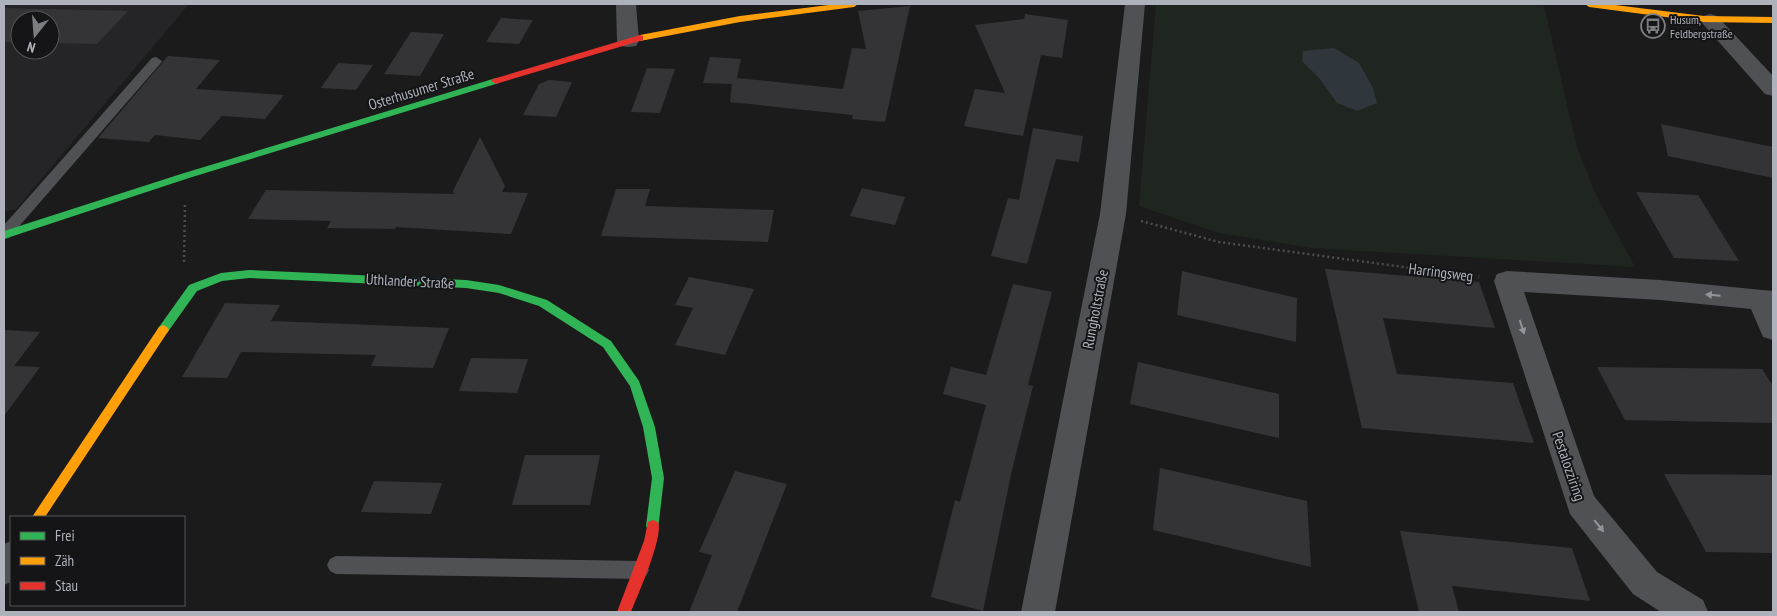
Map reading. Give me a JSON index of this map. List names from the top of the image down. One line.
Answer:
{"streets":{"street":["Osterhusumer Straße","Uthlander Straße","Rungholtstraße","Pestalozziring"],"path":["Harringsweg"]},"crossings":[["Harringsweg","Rungholtstraße"],["Harringsweg","Pestalozziring"]],"one_way":["Pestalozziring"],"places":{"bus stop":["Husum, Feldbergstraße"]},"legend":["Frei","Zäh","Stau"],"north":"bottom"}
